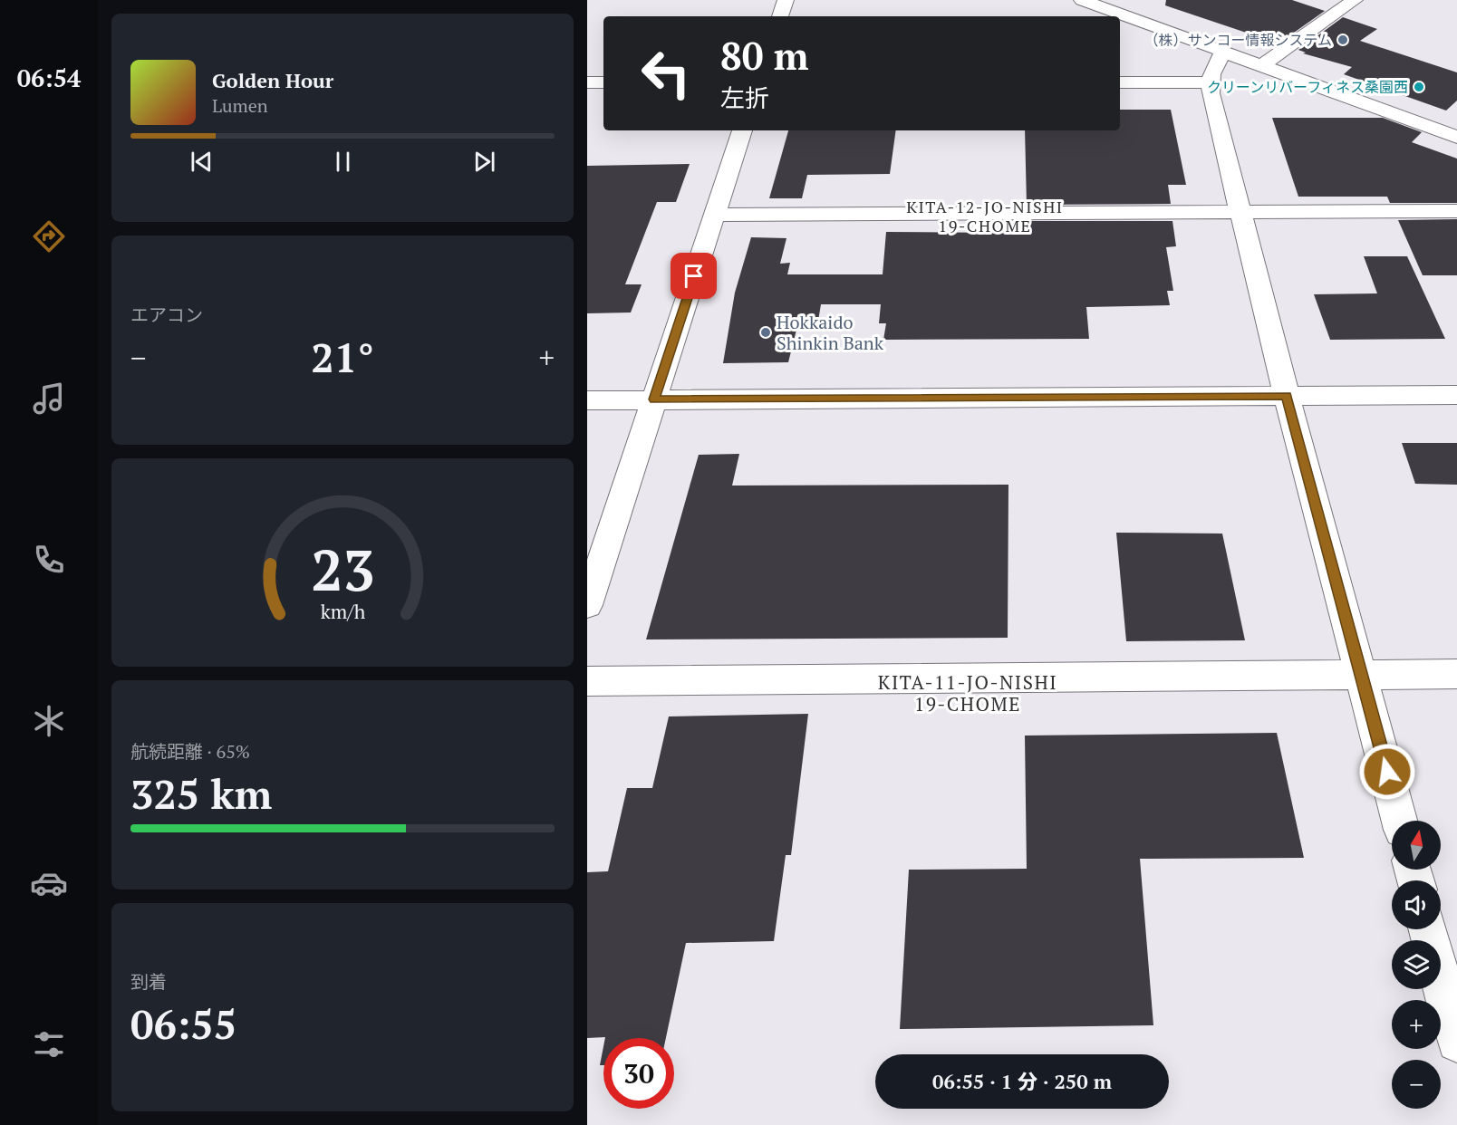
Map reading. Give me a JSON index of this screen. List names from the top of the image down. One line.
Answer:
{"districts":["KITA-12-JO-NISHI 19-CHOME","KITA-11-JO-NISHI 19-CHOME"],"places":["（株）サンコー情報システム","クリーンリバーフィネス桑園西","Hokkaido Shinkin Bank"],"north":"top","page":{"tabs":"06:54","turn":["80 m","左折"],"song":["Golden Hour","Lumen"],"tile":["エアコン",["航続距離 · 65%","325 km"],["到着","06:55"]],"heat":["−","21°","+"],"map_buttons":["+","−"],"limit":"30","trip":"06:55 · 1 分 · 250 m","gauge":["23","km/h"]}}
